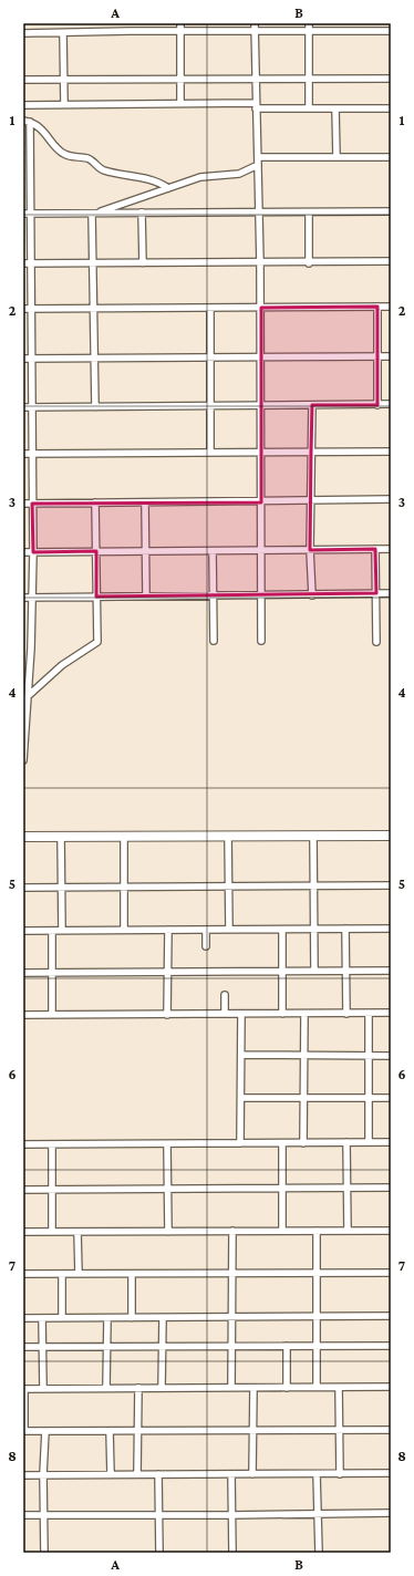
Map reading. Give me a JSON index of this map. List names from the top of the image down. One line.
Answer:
{"grid":{"columns":["A","B"],"rows":["1","2","3","4","5","6","7","8"]}}
